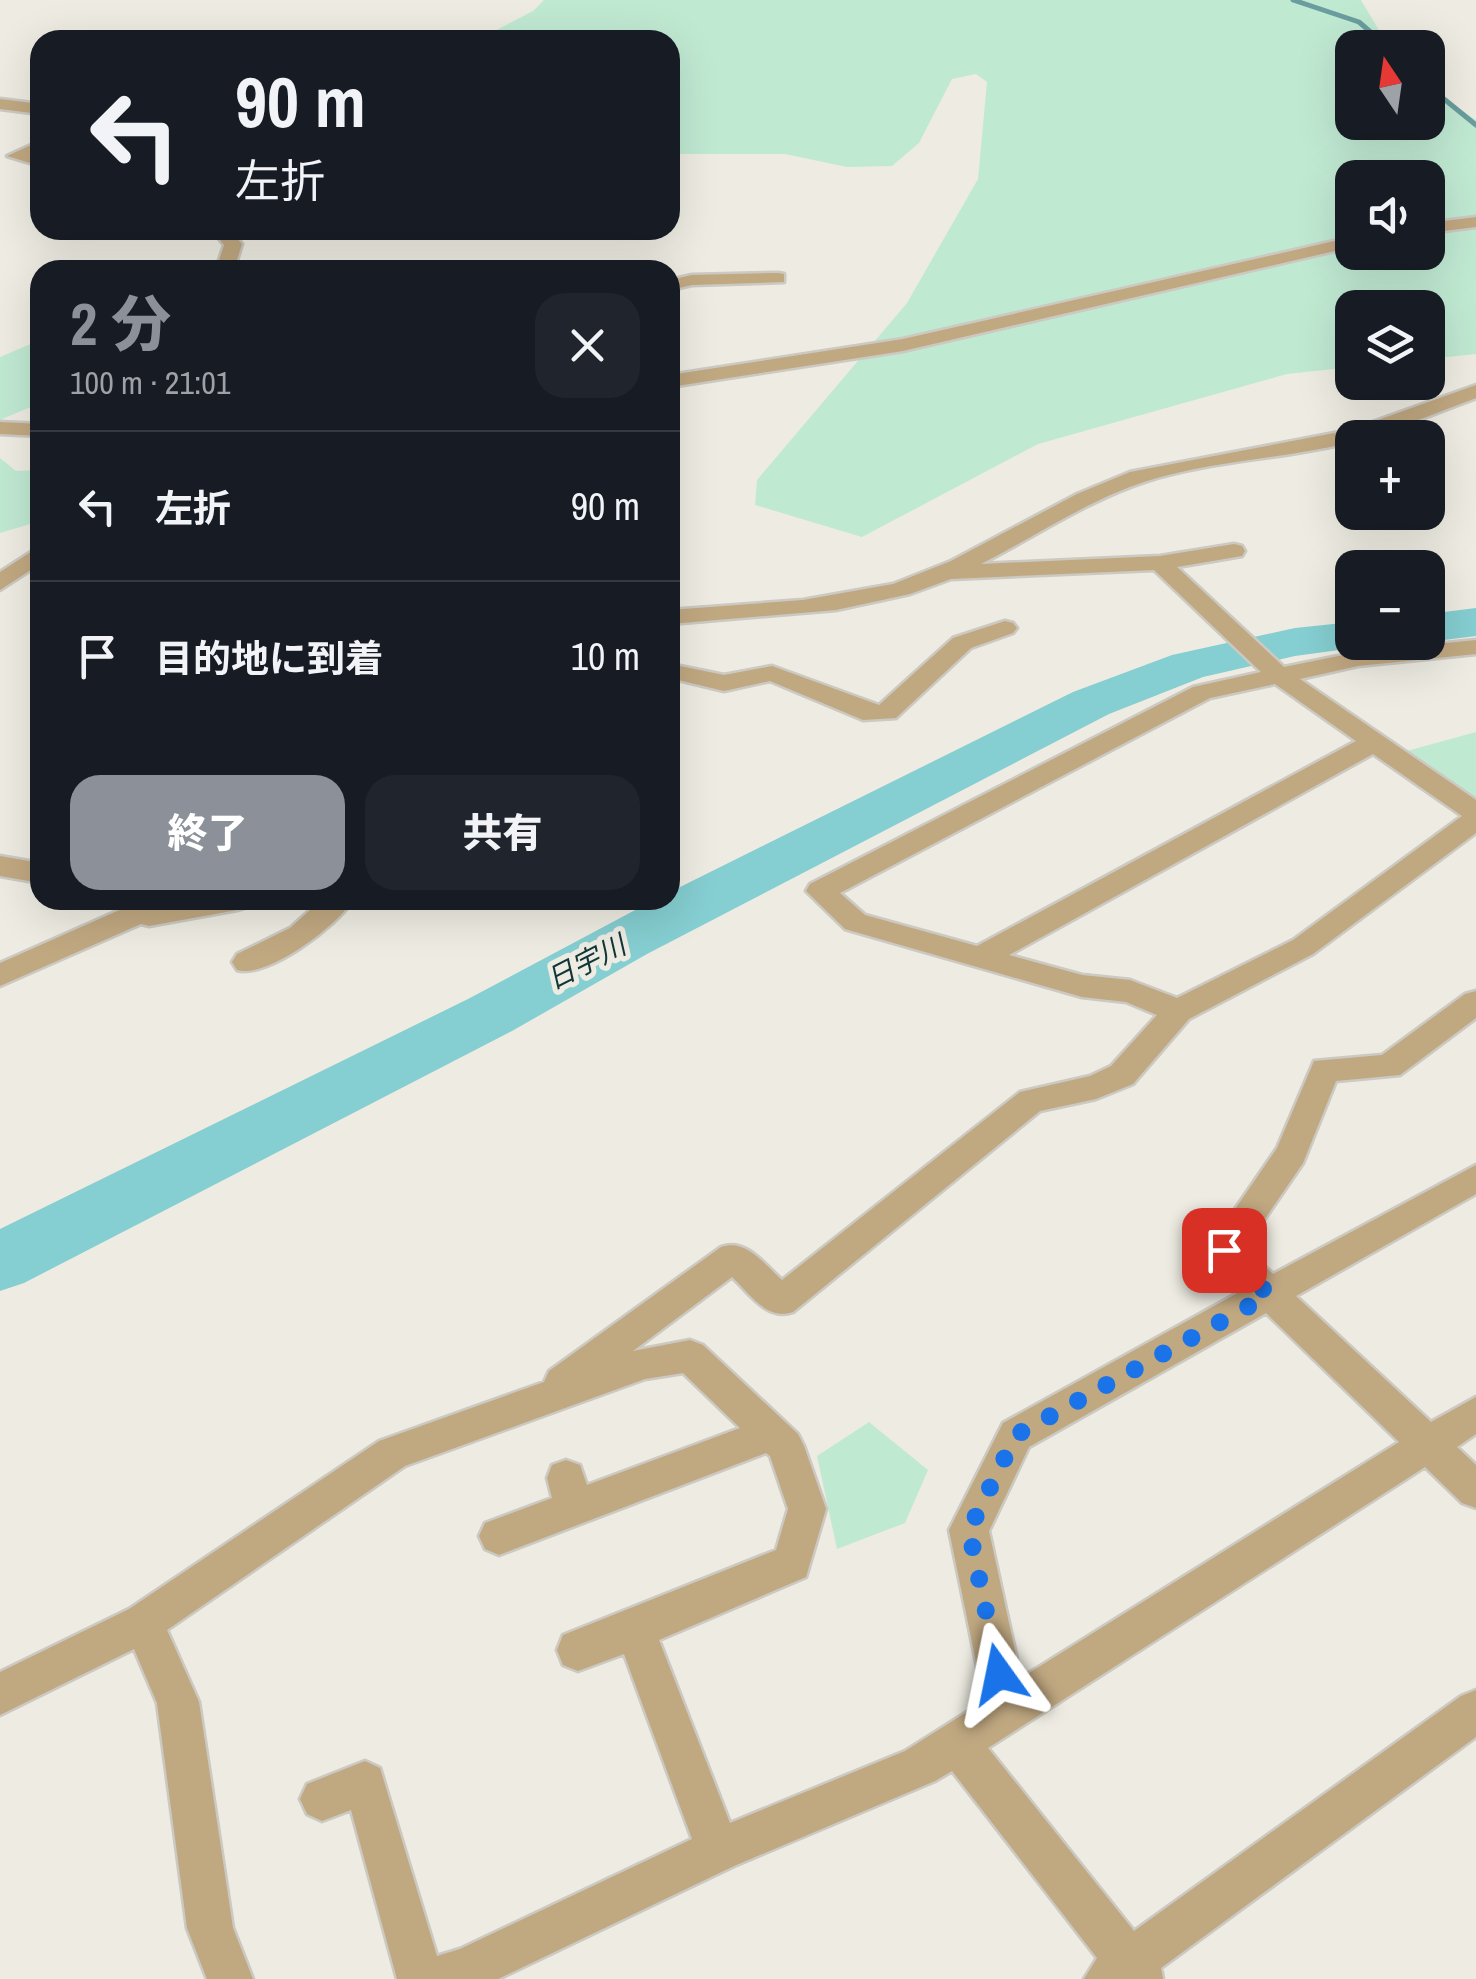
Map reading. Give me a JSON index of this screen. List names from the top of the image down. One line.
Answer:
{"water":["日宇川"],"north":"top","page":{"map_buttons":["+","−"],"turn":["90 m","左折"],"heading":["2 分","100 m · 21:01"],"list":[{"name":"左折","value":"90 m"},{"name":"目的地に到着","value":"10 m"}],"buttons":["終了","共有"]}}
